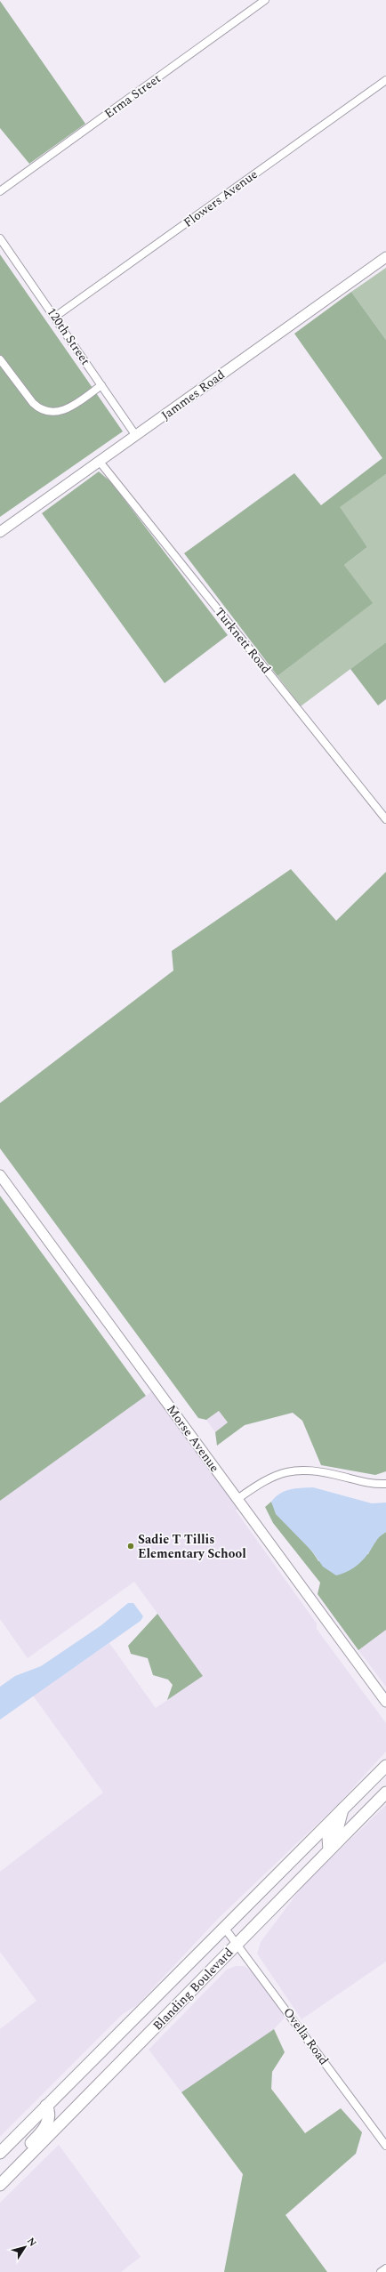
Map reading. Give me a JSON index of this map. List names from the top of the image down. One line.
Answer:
{"streets":{"main road":["Blanding Boulevard"],"street":["Erma Street","Flowers Avenue","120th Street","Jammes Road","Turknett Road","Morse Avenue","Ovella Road"]},"crossings":[["Flowers Avenue","120th Street"],["120th Street","Jammes Road"],["Jammes Road","Turknett Road"],["Blanding Boulevard","Ovella Road"]],"places":["Sadie T Tillis Elementary School"],"north":"top right"}
